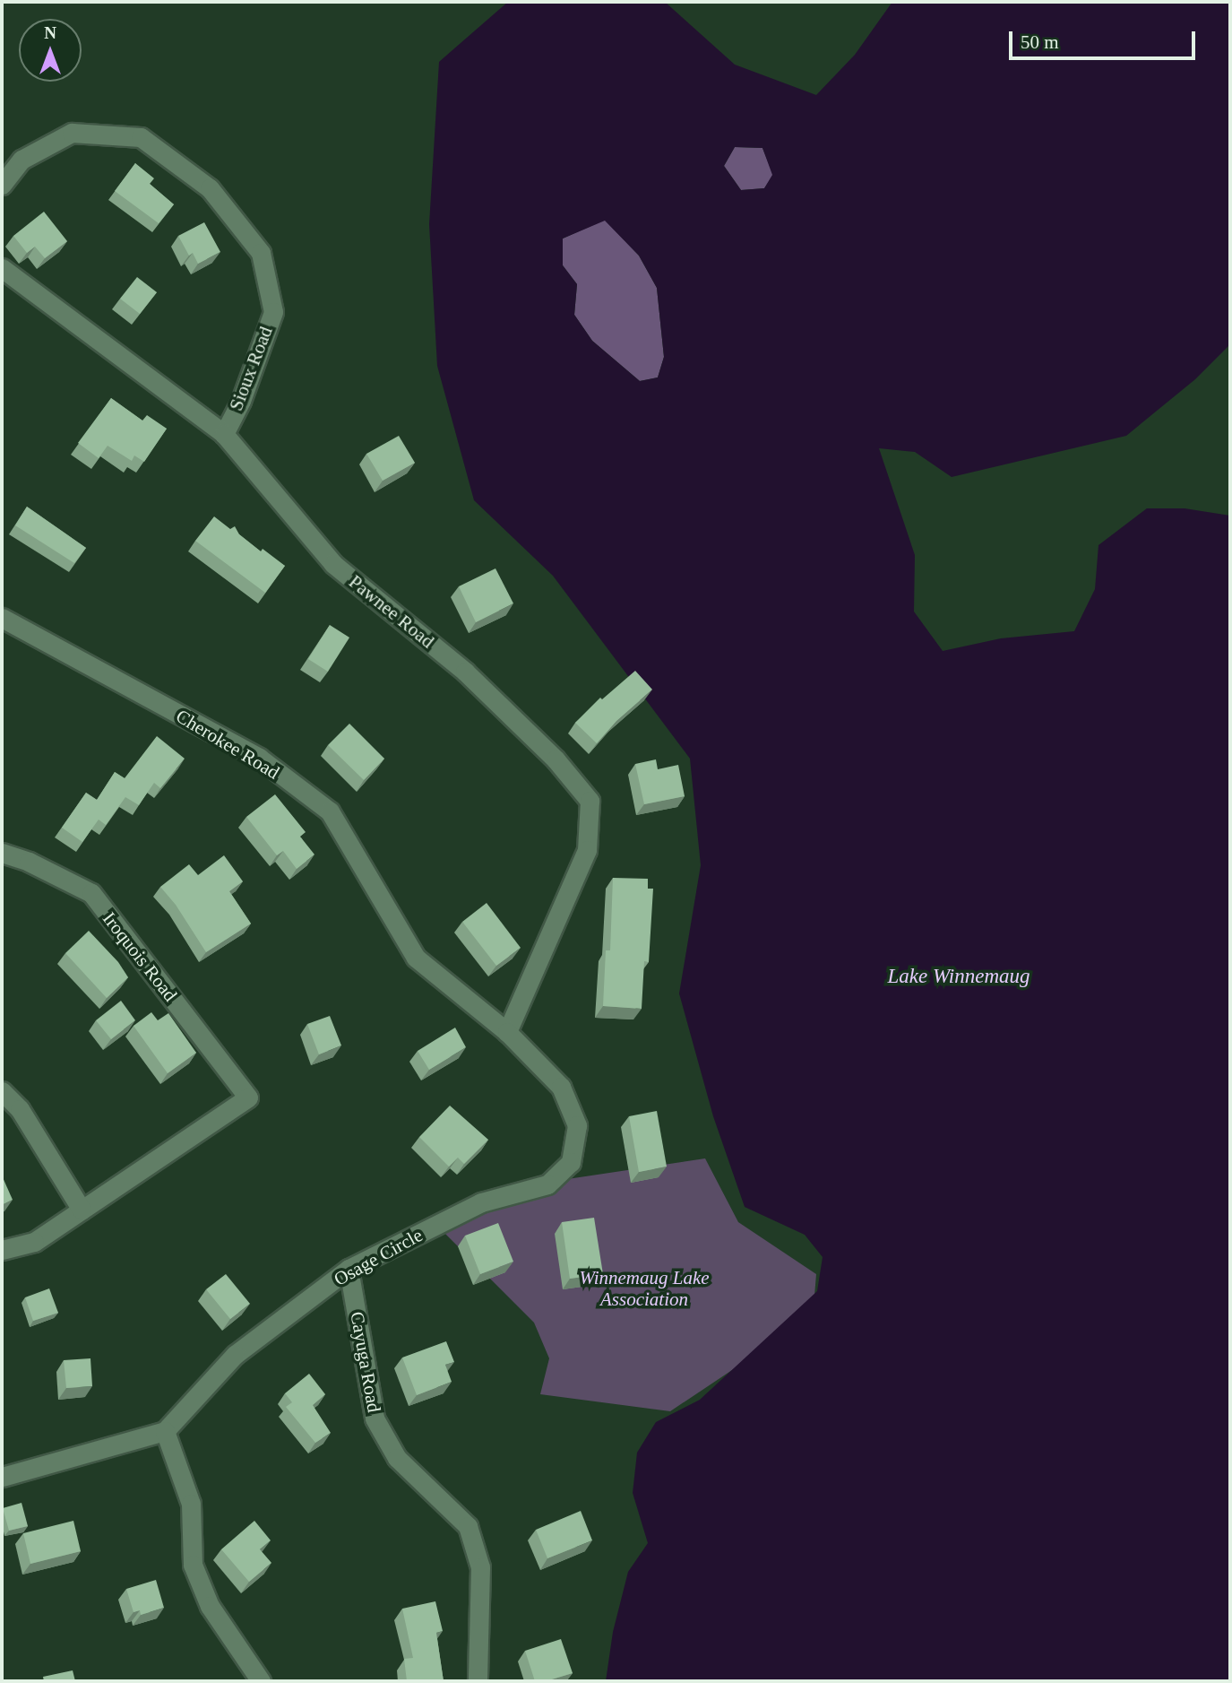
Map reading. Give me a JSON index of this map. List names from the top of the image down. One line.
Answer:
{"streets":{"street":["Sioux Road","Pawnee Road","Cherokee Road","Iroquois Road","Osage Circle","Cayuga Road"]},"crossings":[["Sioux Road","Pawnee Road"],["Pawnee Road","Cherokee Road"],["Pawnee Road","Osage Circle"],["Cherokee Road","Osage Circle"],["Osage Circle","Cayuga Road"]],"water":["Lake Winnemaug"],"parks":["Winnemaug Lake Association"],"scale_bar":"50 m","north":"top"}
